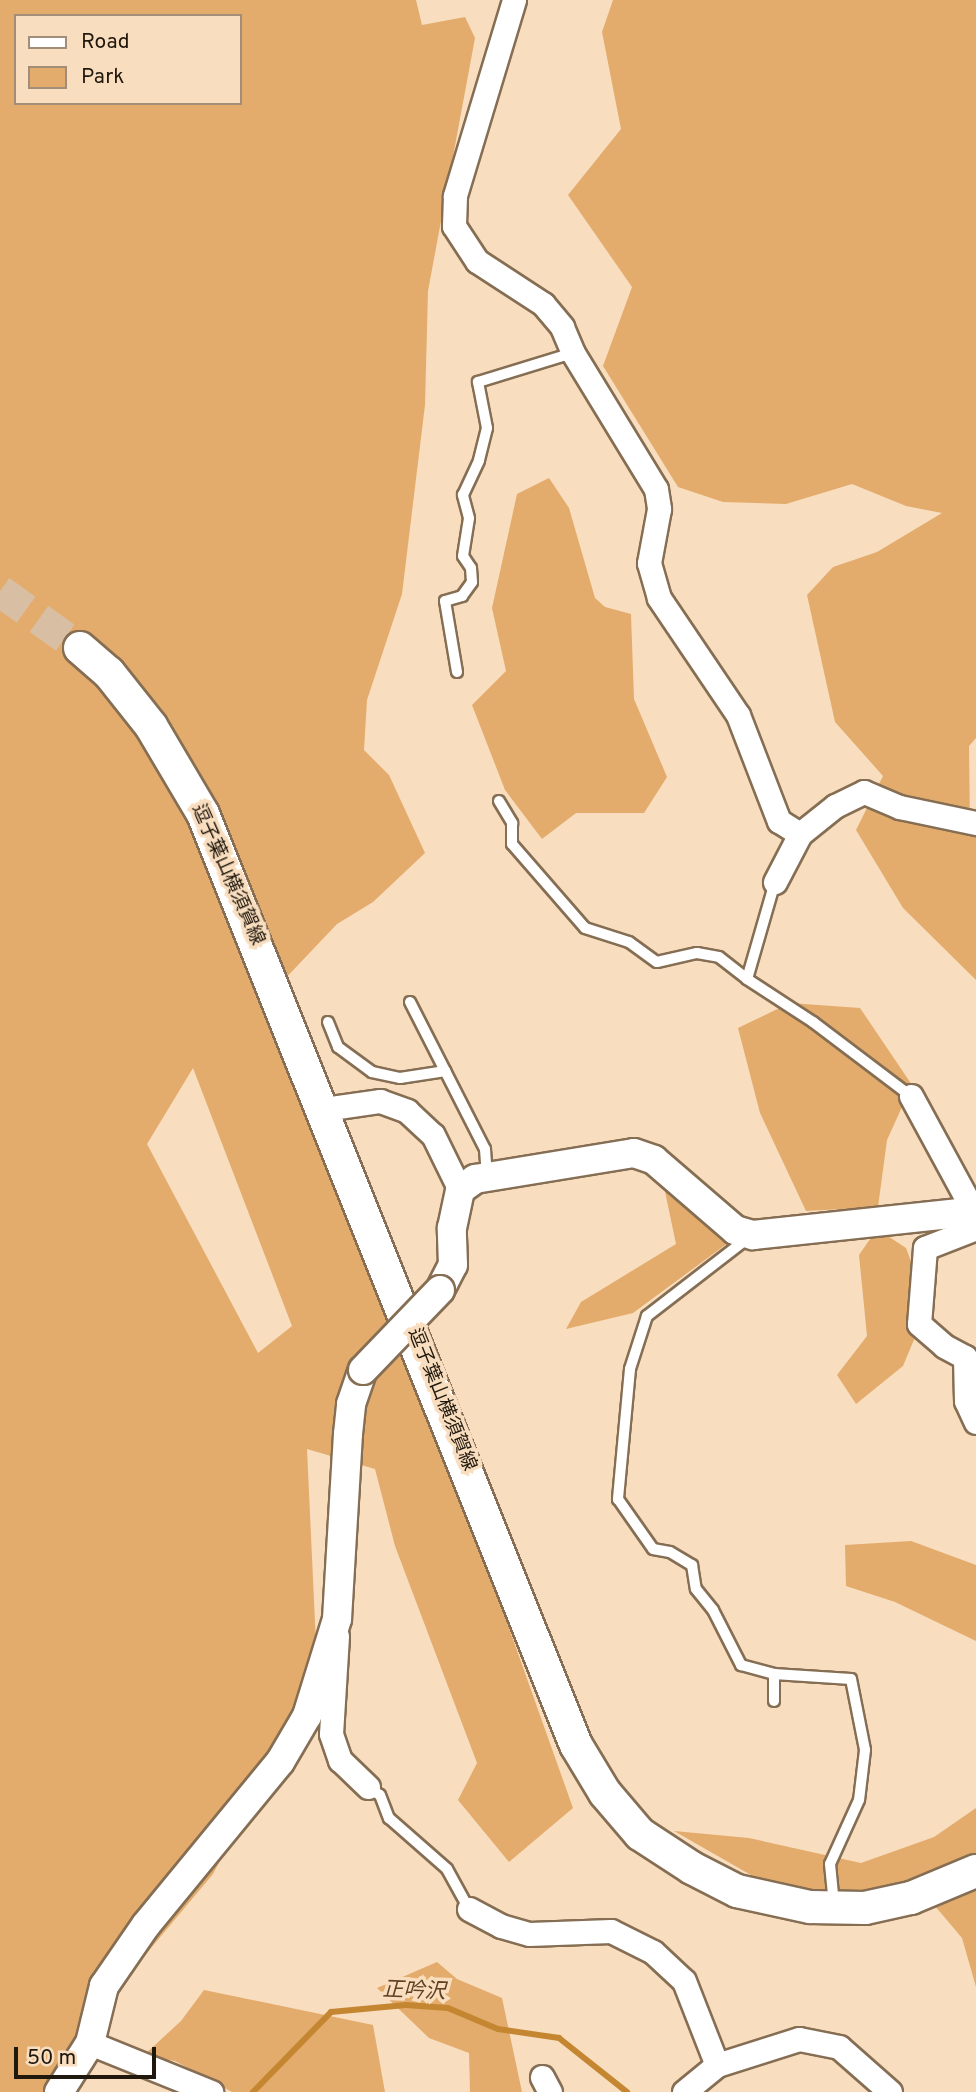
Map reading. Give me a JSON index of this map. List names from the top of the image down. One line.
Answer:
{"streets":{"main road":["逗子葉山横須賀線"]},"water":["正吟沢"],"legend":["Road","Park"],"scale_bar":"50 m"}
